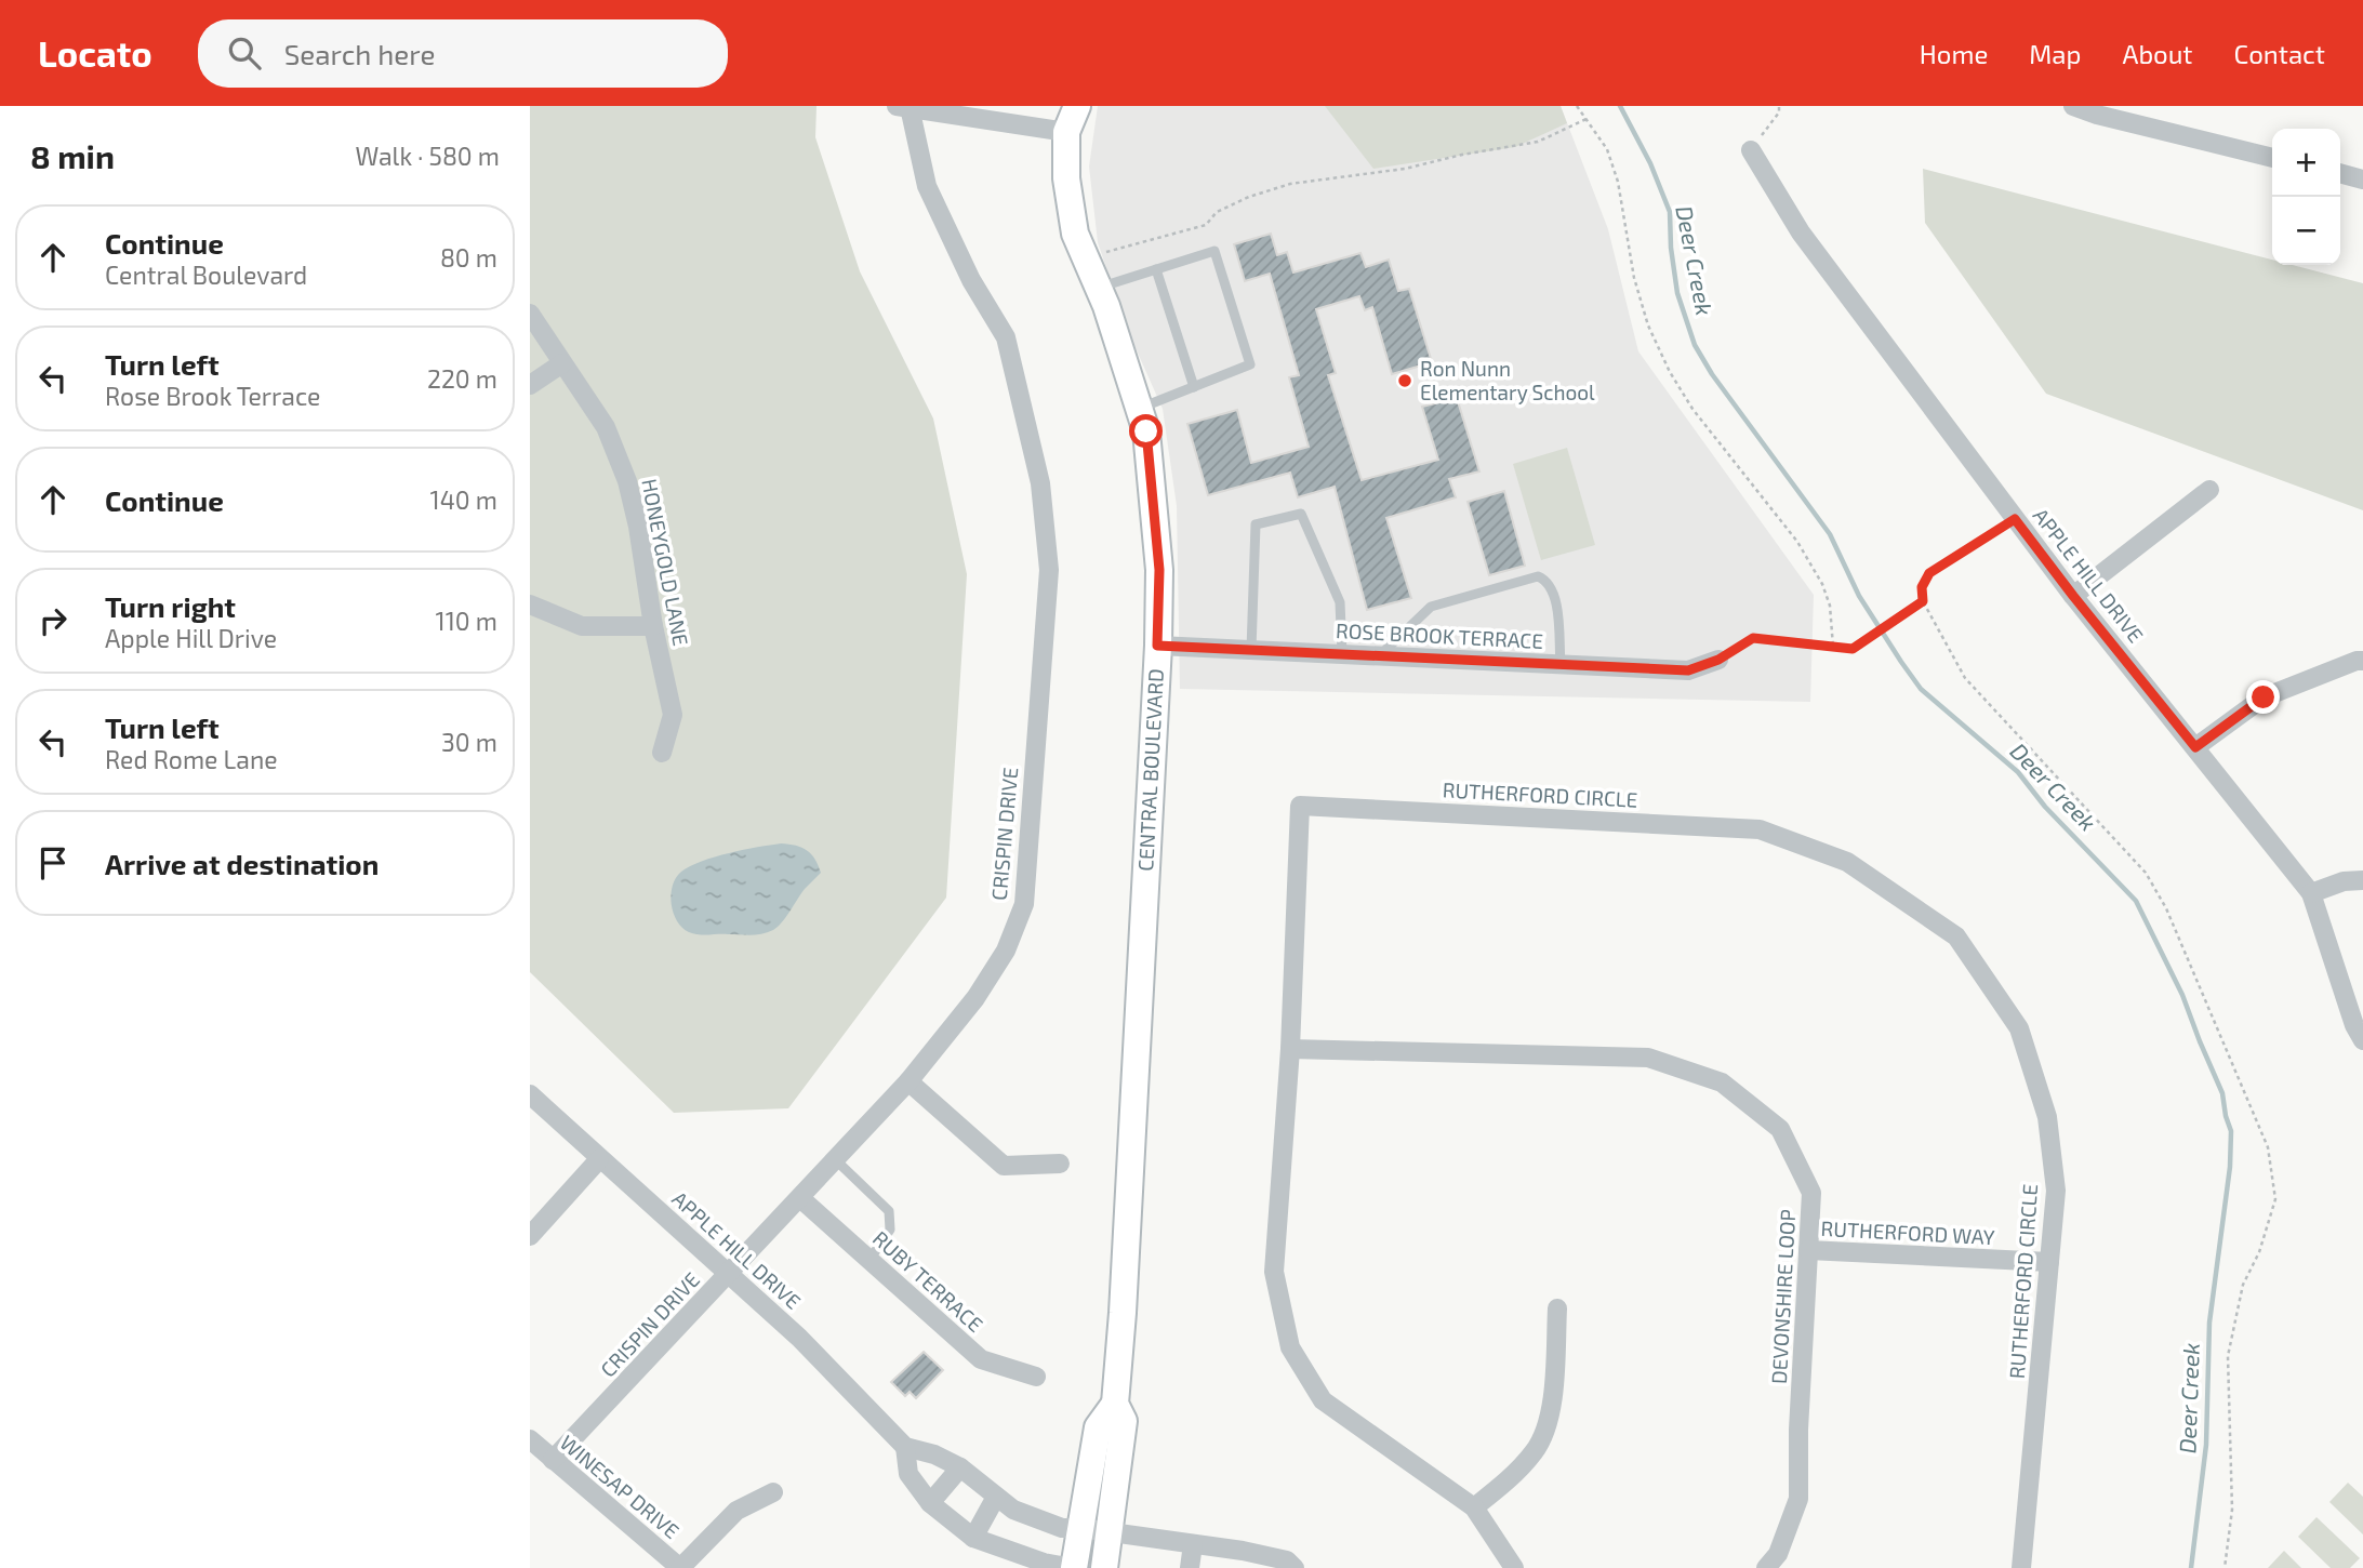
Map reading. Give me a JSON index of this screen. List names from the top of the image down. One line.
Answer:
{"streets":{"street":["HONEYGOLD LANE","APPLE HILL DRIVE","ROSE BROOK TERRACE","CENTRAL BOULEVARD","RUTHERFORD CIRCLE","CRISPIN DRIVE","RUTHERFORD WAY","RUBY TERRACE","DEVONSHIRE LOOP","WINESAP DRIVE"]},"crossings":[["APPLE HILL DRIVE","CENTRAL BOULEVARD"],["APPLE HILL DRIVE","CRISPIN DRIVE"],["ROSE BROOK TERRACE","CENTRAL BOULEVARD"],["RUTHERFORD CIRCLE","RUTHERFORD WAY"],["RUTHERFORD CIRCLE","DEVONSHIRE LOOP"],["CRISPIN DRIVE","RUBY TERRACE"],["CRISPIN DRIVE","WINESAP DRIVE"],["RUTHERFORD WAY","DEVONSHIRE LOOP"]],"water":["Deer Creek"],"places":["Ron Nunn Elementary School"],"page":{"header":"Locato","search":"Search here","nav":["Home","Map","About","Contact"],"heading":["8 min","Walk · 580 m"],"map_buttons":["+","−"],"list":[["Continue","Central Boulevard","80 m"],["Turn left","Rose Brook Terrace","220 m"],["Continue","140 m"],["Turn right","Apple Hill Drive","110 m"],["Turn left","Red Rome Lane","30 m"],"Arrive at destination"]}}
